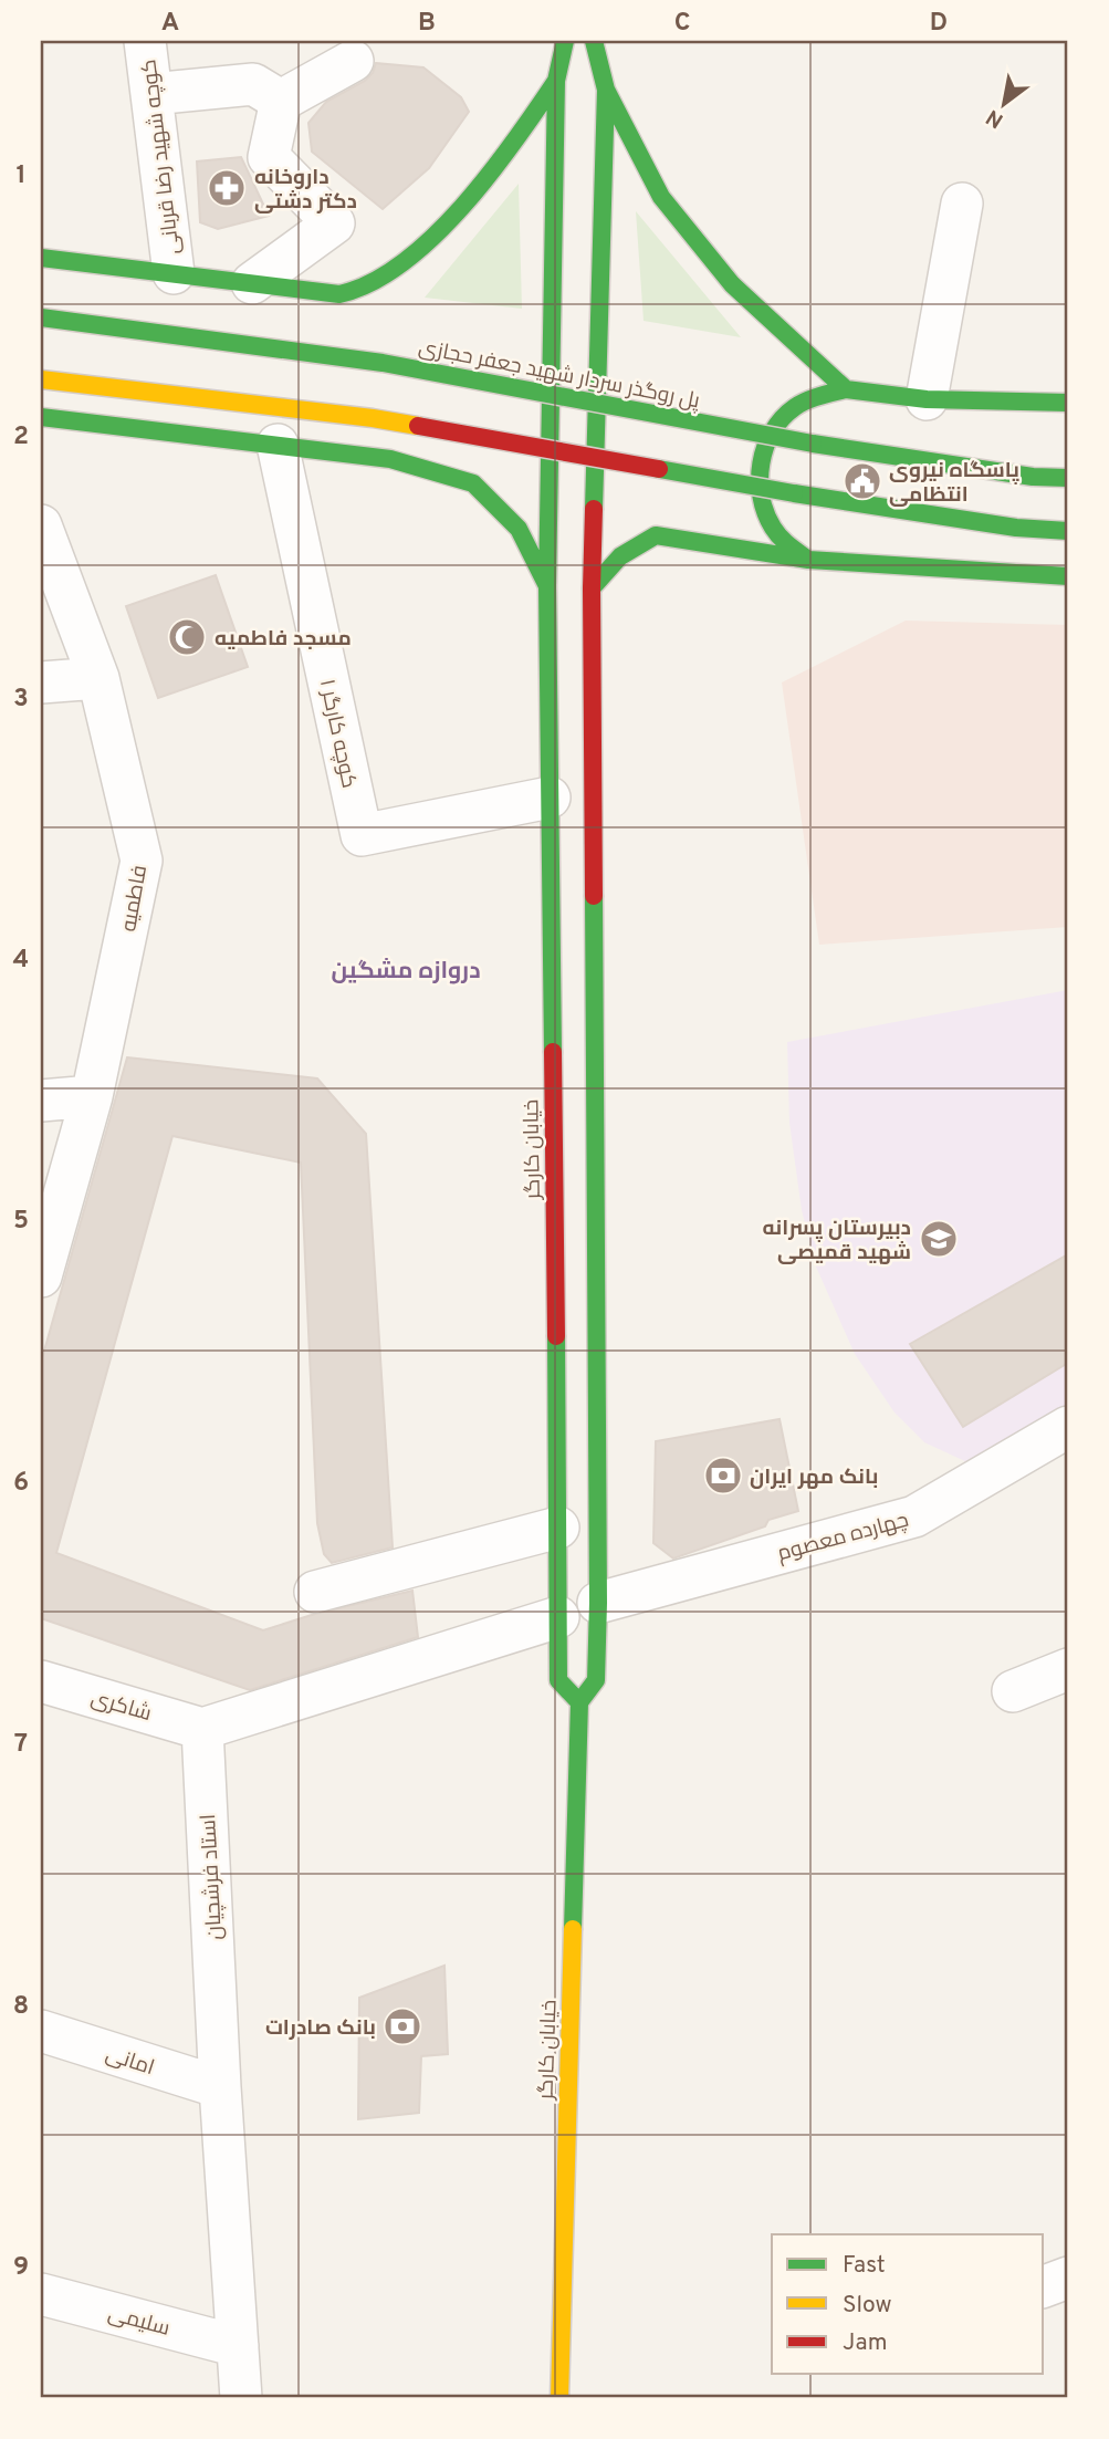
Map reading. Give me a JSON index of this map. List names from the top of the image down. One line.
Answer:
{"streets":{"main road":["پل روگذر سردار شهید جعفر حجازی","خیابان کارگر"],"street":["کوچه شهید رضا قربانی","کوچه کارگر ۱","فاطمیه","چهارده معصوم","شاکری","استاد فرشچیان","امانی","سلیمی"]},"crossings":[["کوچه کارگر ۱","خیابان کارگر"],["خیابان کارگر","چهارده معصوم"],["شاکری","استاد فرشچیان"],["استاد فرشچیان","امانی"],["استاد فرشچیان","سلیمی"]],"districts":["دروازه مشگین"],"places":{"pharmacy":["داروخانه دکتر دشتی"],"public building":["پاسگاه نیروی انتظامی"],"mosque":["مسجد فاطمیه"],"school or university":["دبیرستان پسرانه شهید قمیصی"],"bank":["بانک مهر ایران","بانک صادرات"]},"legend":["Fast","Slow","Jam"],"north":"bottom left","grid":{"columns":["A","B","C","D"],"rows":["1","2","3","4","5","6","7","8","9"]}}
